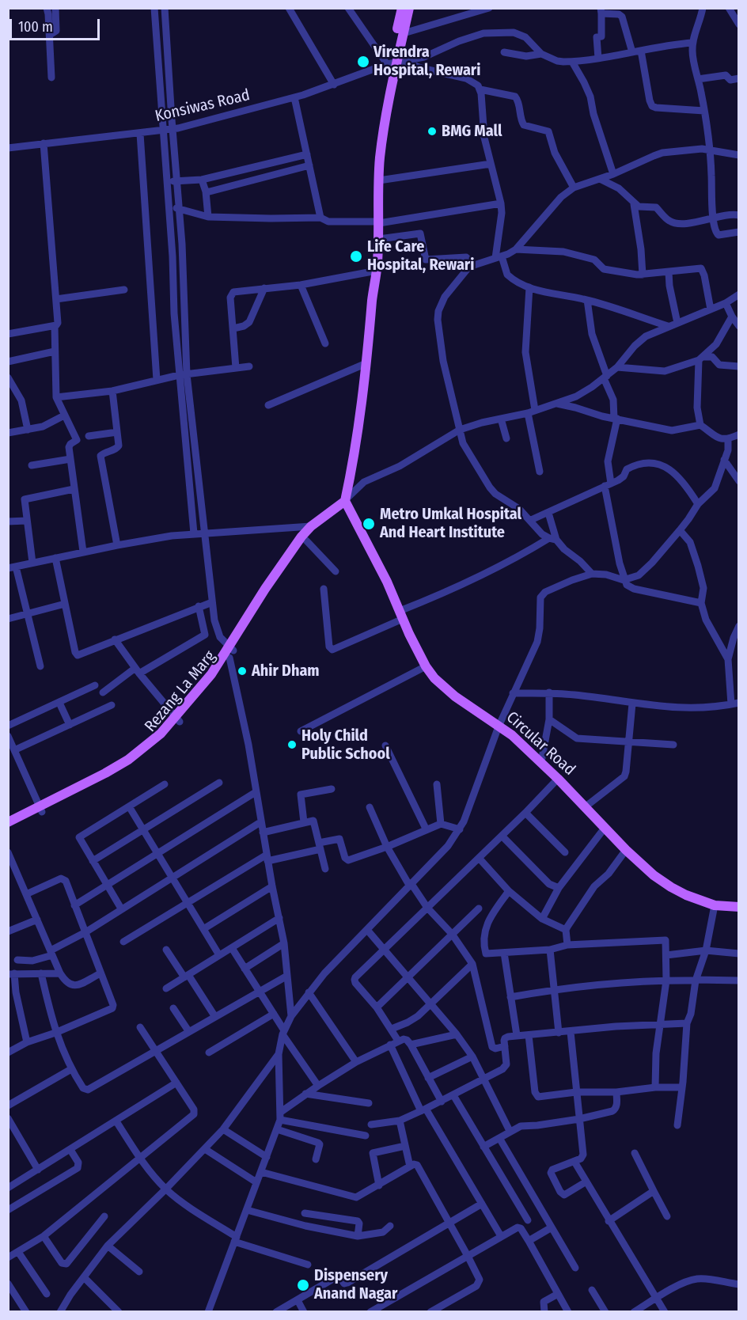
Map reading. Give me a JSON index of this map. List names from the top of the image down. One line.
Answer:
{"streets":{"main road":["Rezang La Marg","Circular Road"],"street":["Konsiwas Road"]},"crossings":[["Rezang La Marg","Circular Road"]],"places":["Virendra Hospital, Rewari","BMG Mall","Life Care Hospital, Rewari","Metro Umkal Hospital And Heart Institute","Ahir Dham","Holy Child Public School","Dispensery Anand Nagar"],"scale_bar":"100 m"}
